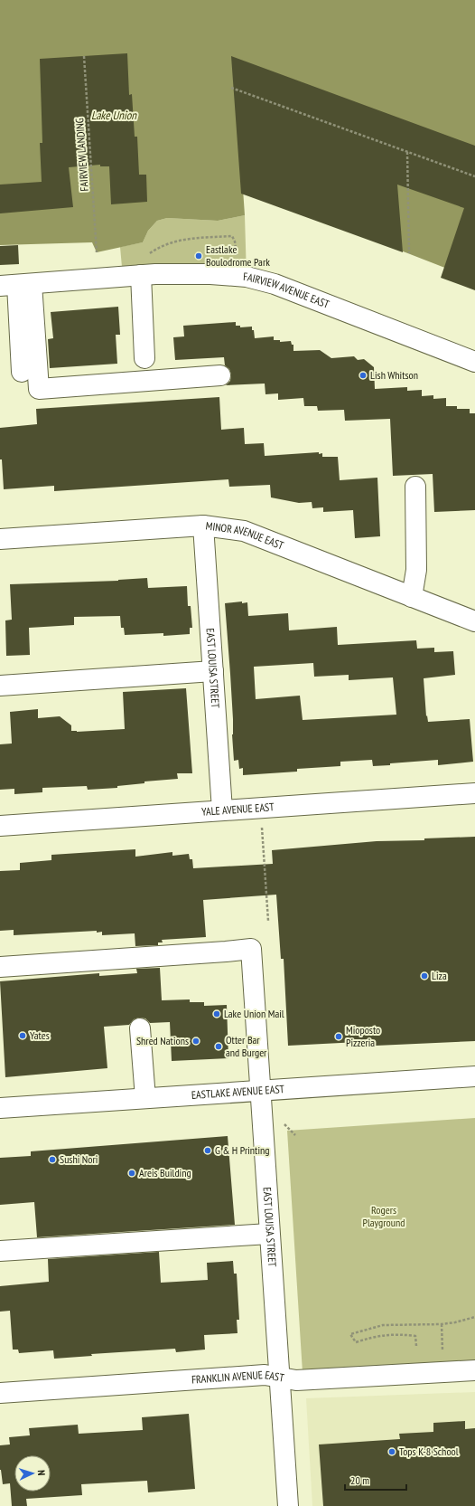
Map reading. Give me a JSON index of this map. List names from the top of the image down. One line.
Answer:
{"streets":{"street":["FAIRVIEW AVENUE EAST","MINOR AVENUE EAST","EAST LOUISA STREET","YALE AVENUE EAST","EASTLAKE AVENUE EAST","FRANKLIN AVENUE EAST"],"path":["FAIRVIEW LANDING"]},"crossings":[["MINOR AVENUE EAST","EAST LOUISA STREET"],["EAST LOUISA STREET","YALE AVENUE EAST"],["EAST LOUISA STREET","EASTLAKE AVENUE EAST"],["EAST LOUISA STREET","FRANKLIN AVENUE EAST"]],"water":["Lake Union"],"parks":["Rogers Playground"],"places":["Eastlake Boulodrome Park","Lish Whitson","Liza","Lake Union Mail","Yates","Mioposto Pizzeria","Shred Nations","Otter Bar and Burger","G & H Printing","Sushi Nori","Areis Building","Tops K-8 School"],"scale_bar":"20 m","north":"right"}
